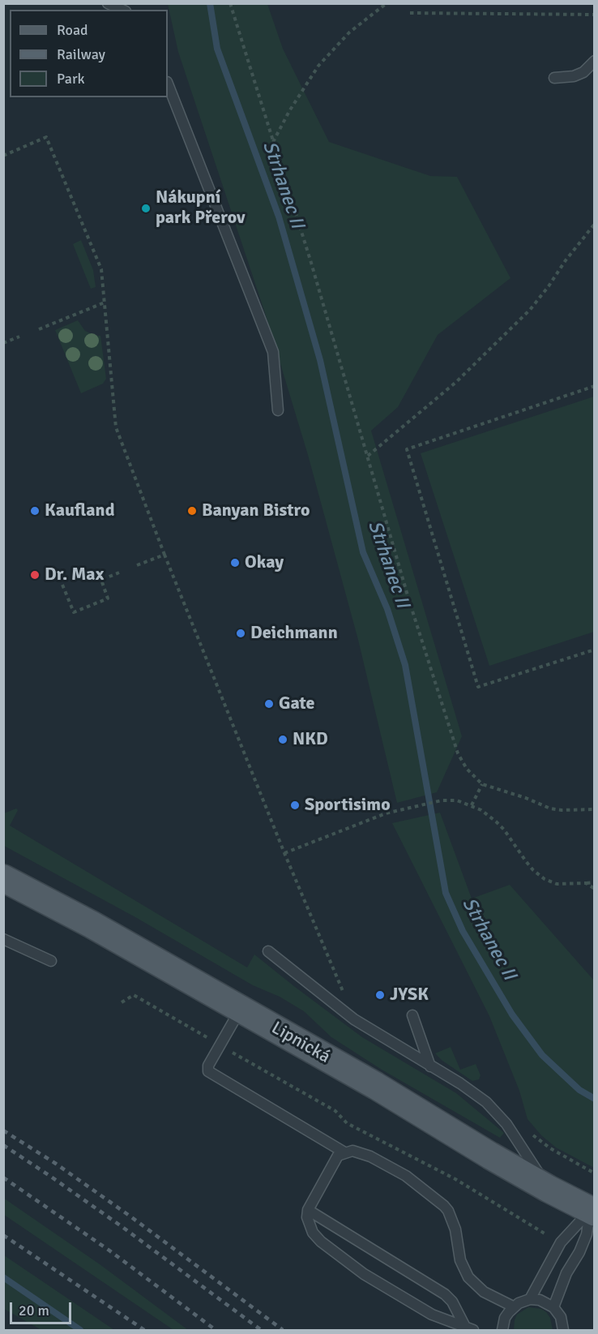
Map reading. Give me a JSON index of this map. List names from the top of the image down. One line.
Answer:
{"streets":{"main road":["Lipnická"]},"water":["Strhanec II"],"places":["Nákupní park Přerov","Kaufland","Banyan Bistro","Okay","Dr. Max","Deichmann","Gate","NKD","Sportisimo","JYSK"],"legend":["Road","Railway","Park"],"scale_bar":"20 m"}
